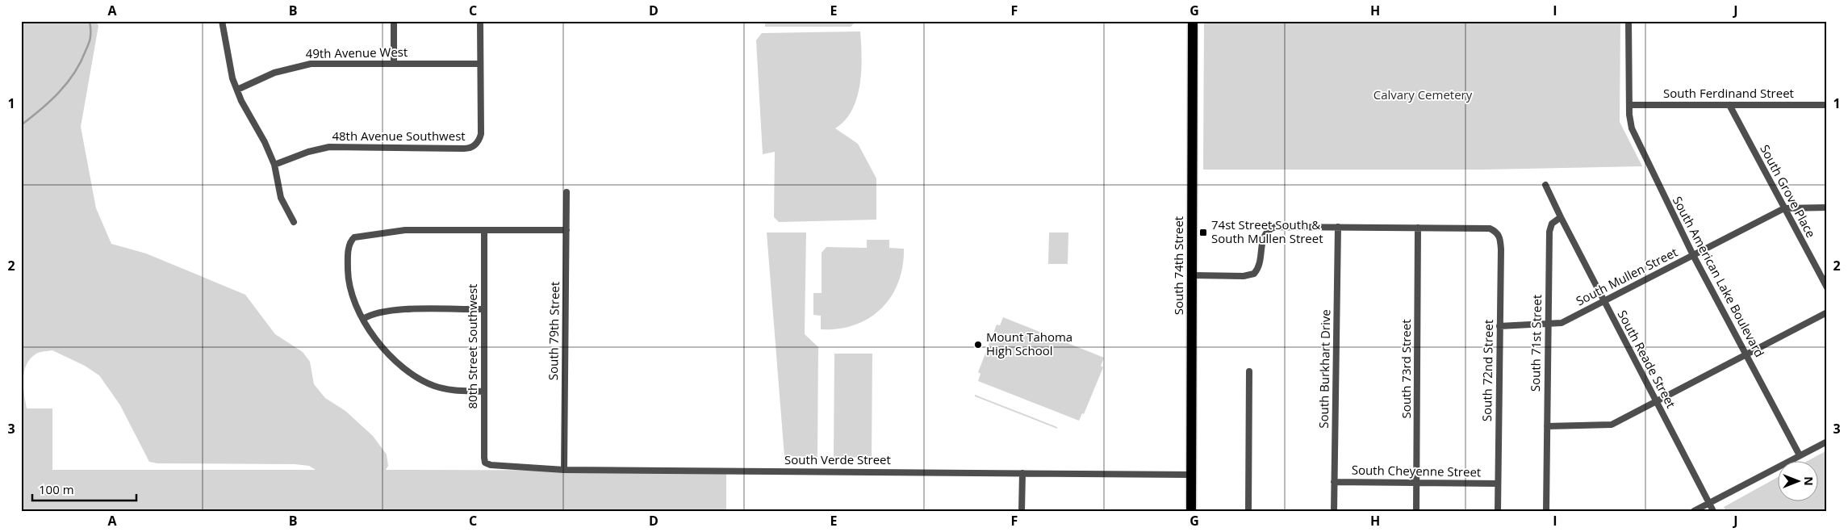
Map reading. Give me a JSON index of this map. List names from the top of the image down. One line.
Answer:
{"streets":{"main road":["South 74th Street"],"street":["49th Avenue West","South Ferdinand Street","48th Avenue Southwest","South Grove Place","South Mullen Street","South American Lake Boulevard","South 79th Street","South 71st Street","80th Street Southwest","South Reade Street","South Burkhart Drive","South 73rd Street","South 72nd Street","South Verde Street","South Cheyenne Street"]},"crossings":[["49th Avenue West","48th Avenue Southwest"],["South Ferdinand Street","South Grove Place"],["South Ferdinand Street","South American Lake Boulevard"],["South Grove Place","South Mullen Street"],["South 74th Street","South Verde Street"],["South Mullen Street","South American Lake Boulevard"],["South Mullen Street","South 71st Street"],["South Mullen Street","South Reade Street"],["South Mullen Street","South 72nd Street"],["South 79th Street","South Verde Street"],["South 71st Street","South Reade Street"],["80th Street Southwest","South Verde Street"],["South Burkhart Drive","South Cheyenne Street"],["South 73rd Street","South 72nd Street"],["South 73rd Street","South Cheyenne Street"],["South 72nd Street","South Cheyenne Street"]],"parks":["Calvary Cemetery"],"places":{"transit":["74st Street South & South Mullen Street"],"other":["Mount Tahoma High School"]},"scale_bar":"100 m","north":"right","grid":{"columns":["A","B","C","D","E","F","G","H","I","J"],"rows":["1","2","3"]}}
